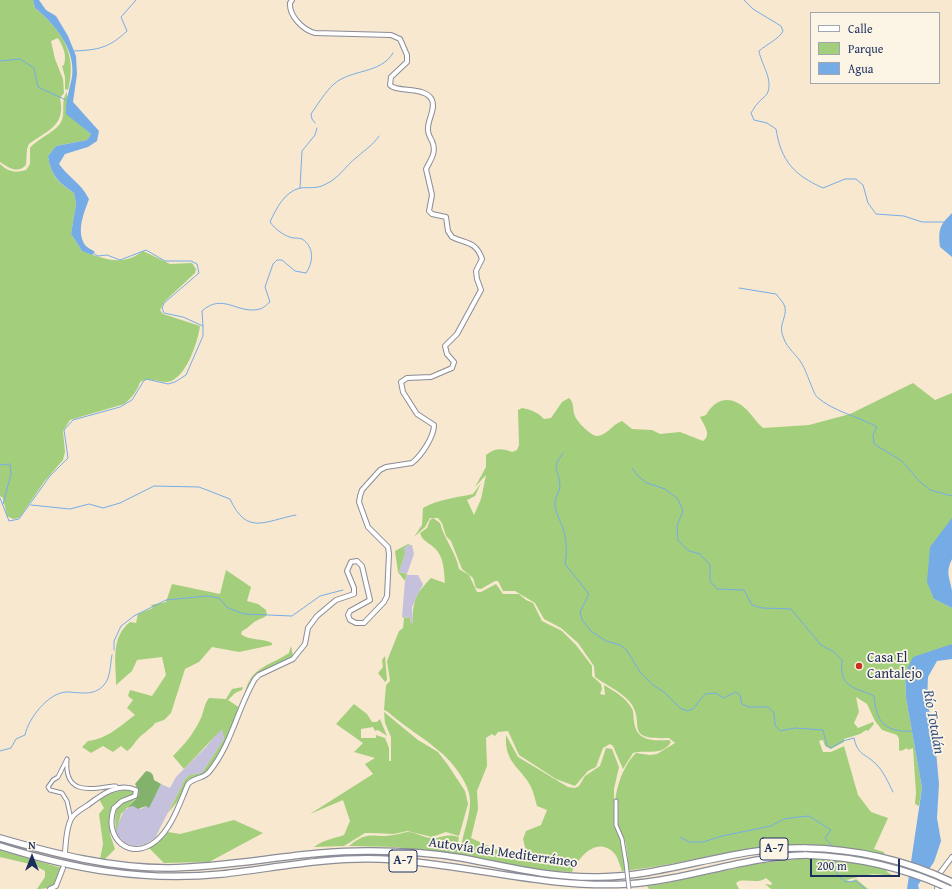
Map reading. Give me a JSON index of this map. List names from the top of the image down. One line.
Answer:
{"streets":{"highway":["A-7","Autovía del Mediterráneo"]},"water":["Río Totalán"],"places":["Casa El Cantalejo"],"legend":["Calle","Parque","Agua"],"scale_bar":"200 m","north":"top"}
